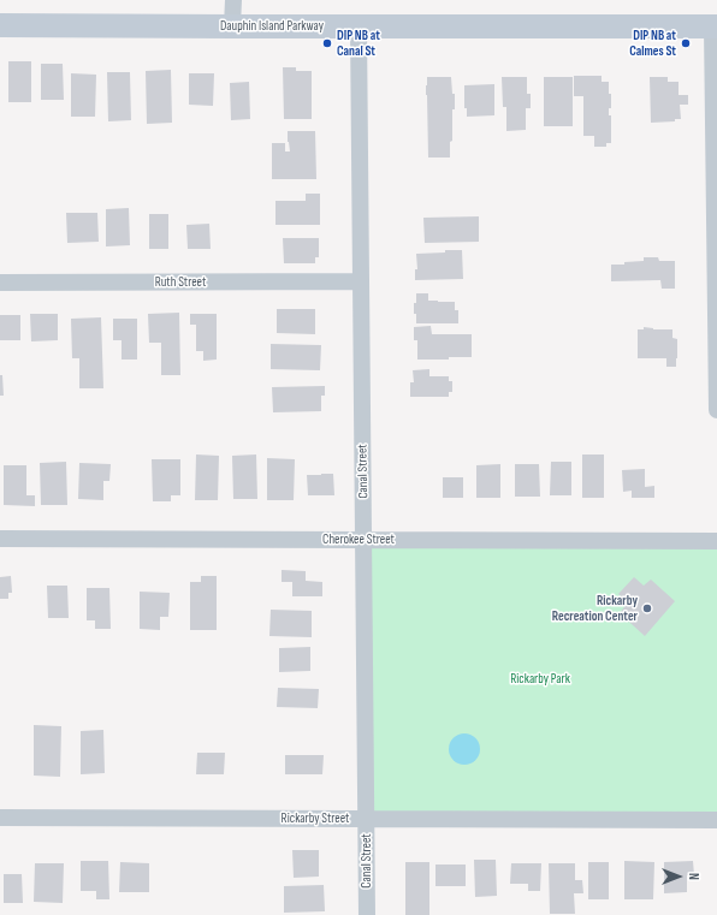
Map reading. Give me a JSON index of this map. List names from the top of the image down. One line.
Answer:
{"streets":{"main road":["Dauphin Island Parkway"],"street":["Ruth Street","Canal Street","Cherokee Street","Rickarby Street"]},"crossings":[["Dauphin Island Parkway","Canal Street"],["Ruth Street","Canal Street"],["Canal Street","Cherokee Street"],["Canal Street","Rickarby Street"]],"parks":["Rickarby Park"],"places":["DIP NB at Canal St","DIP NB at Calmes St","Rickarby Recreation Center"],"north":"right"}
